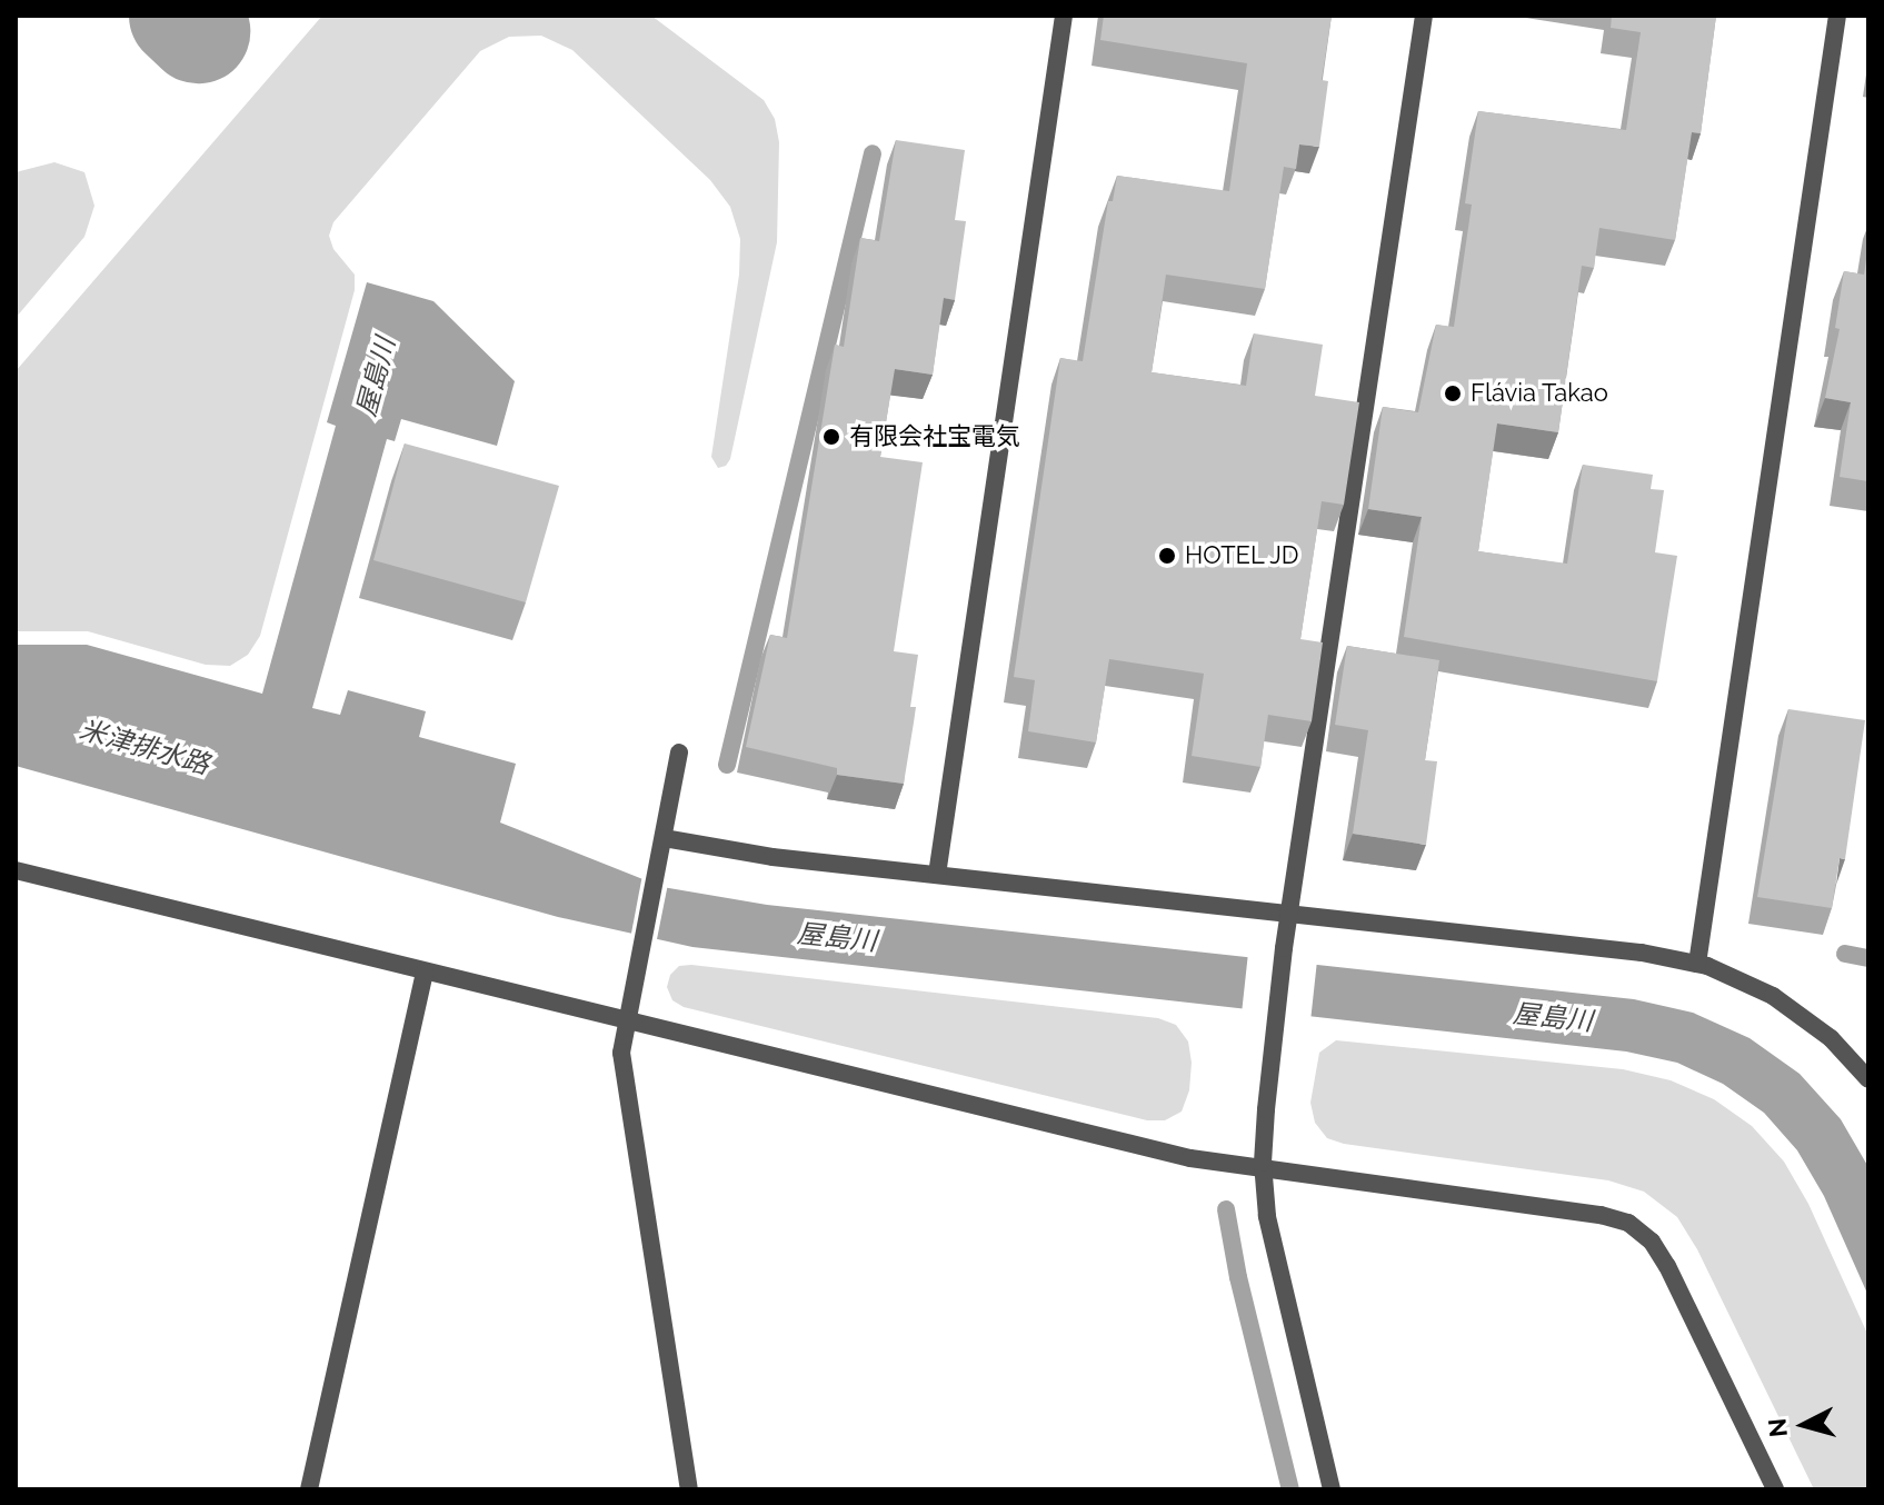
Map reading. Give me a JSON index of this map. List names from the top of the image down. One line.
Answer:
{"water":["屋島川","米津排水路"],"places":["Flávia Takao","有限会社宝電気","HOTEL JD"],"north":"left"}
